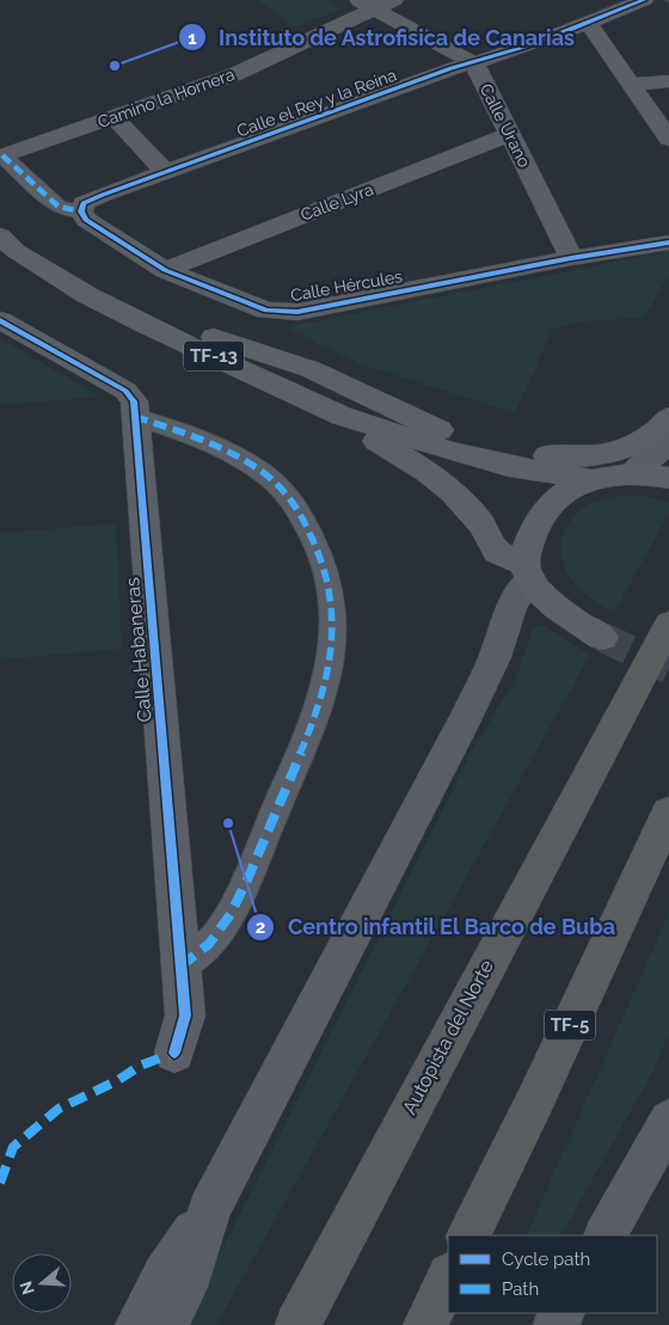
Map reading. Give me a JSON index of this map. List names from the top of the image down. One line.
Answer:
{"streets":{"highway":["TF-5","Autopista del Norte"],"main road":["TF-13"],"street":["Camino la Hornera","Calle el Rey y la Reina","Calle Urano","Calle Lyra","Calle Hércules","Calle Habaneras"]},"crossings":[["Camino la Hornera","Calle Urano"],["Calle el Rey y la Reina","Calle Urano"],["Calle el Rey y la Reina","Calle Hércules"],["Calle Urano","Calle Lyra"],["Calle Urano","Calle Hércules"],["Calle Lyra","Calle Hércules"]],"places":["Instituto de Astrofisica de Canarias","Centro infantil El Barco de Buba"],"legend":["Cycle path","Path"],"north":"left"}
